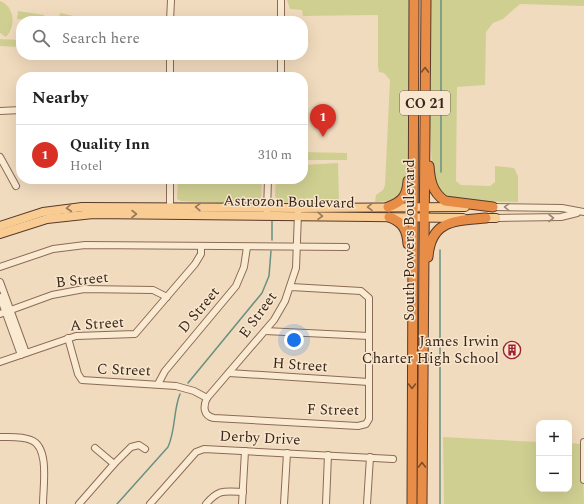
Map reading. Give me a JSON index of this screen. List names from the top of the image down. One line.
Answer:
{"streets":{"highway":["CO 21","South Powers Boulevard"],"main road":["Astrozon Boulevard"],"street":["B Street","D Street","E Street","A Street","H Street","C Street","F Street","Derby Drive"]},"crossings":[["Astrozon Boulevard","South Powers Boulevard"],["Astrozon Boulevard","E Street"],["B Street","A Street"],["D Street","C Street"],["E Street","H Street"],["E Street","C Street"],["E Street","F Street"],["A Street","C Street"],["H Street","F Street"],["C Street","F Street"]],"places":{"building":["James Irwin Charter High School"]},"page":{"search":"Search here","heading":"Nearby","pins":"1","list":[{"mark":"1","name":"Quality Inn","note":"Hotel","value":"310 m"}],"map_buttons":["+","−"]}}
